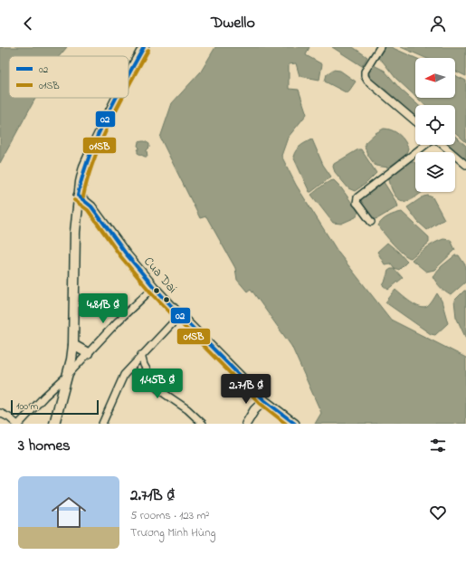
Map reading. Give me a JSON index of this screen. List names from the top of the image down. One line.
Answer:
{"streets":{"street":["Cua Dai"]},"lines":["transit line 02","transit line 01SB"],"legend":["02","01SB"],"scale_bar":"100 m","north":"left","page":{"header":"Dwello","price":["4.81B ₫","1.45B ₫","2.71B ₫"],"scale":"100 m","heading":"3 homes","list":[{"name":"2.71B ₫","note":"5 rooms · 123 m² · Trương Minh Hùng"}]}}
